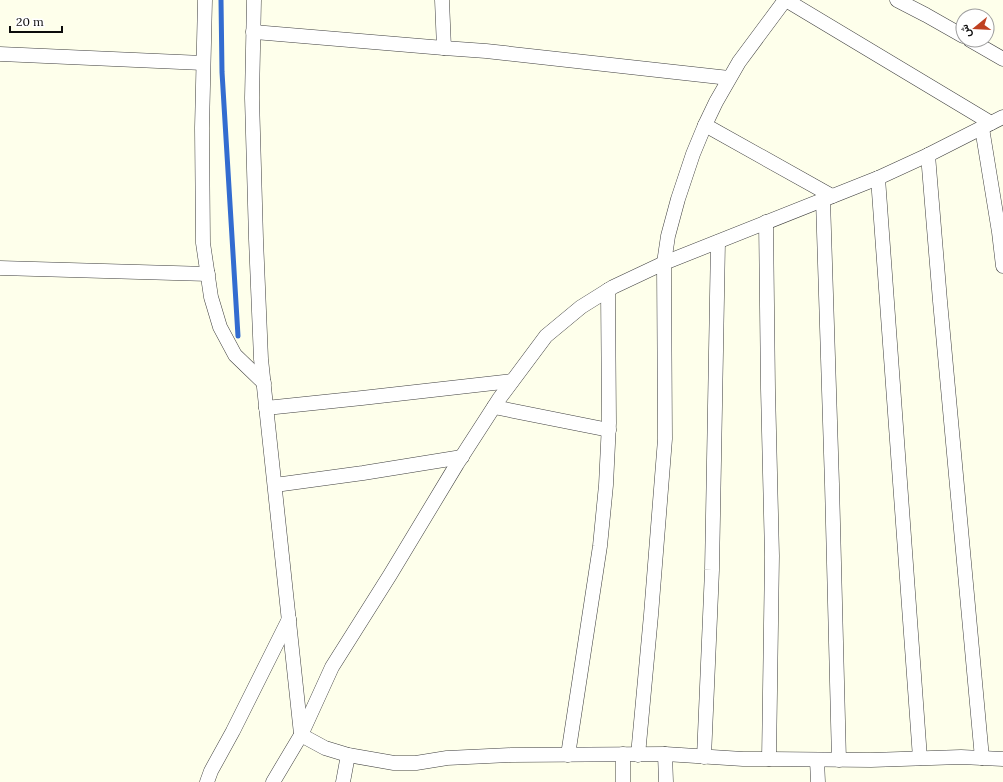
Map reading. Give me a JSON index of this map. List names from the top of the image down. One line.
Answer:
{"scale_bar":"20 m","north":"left"}
